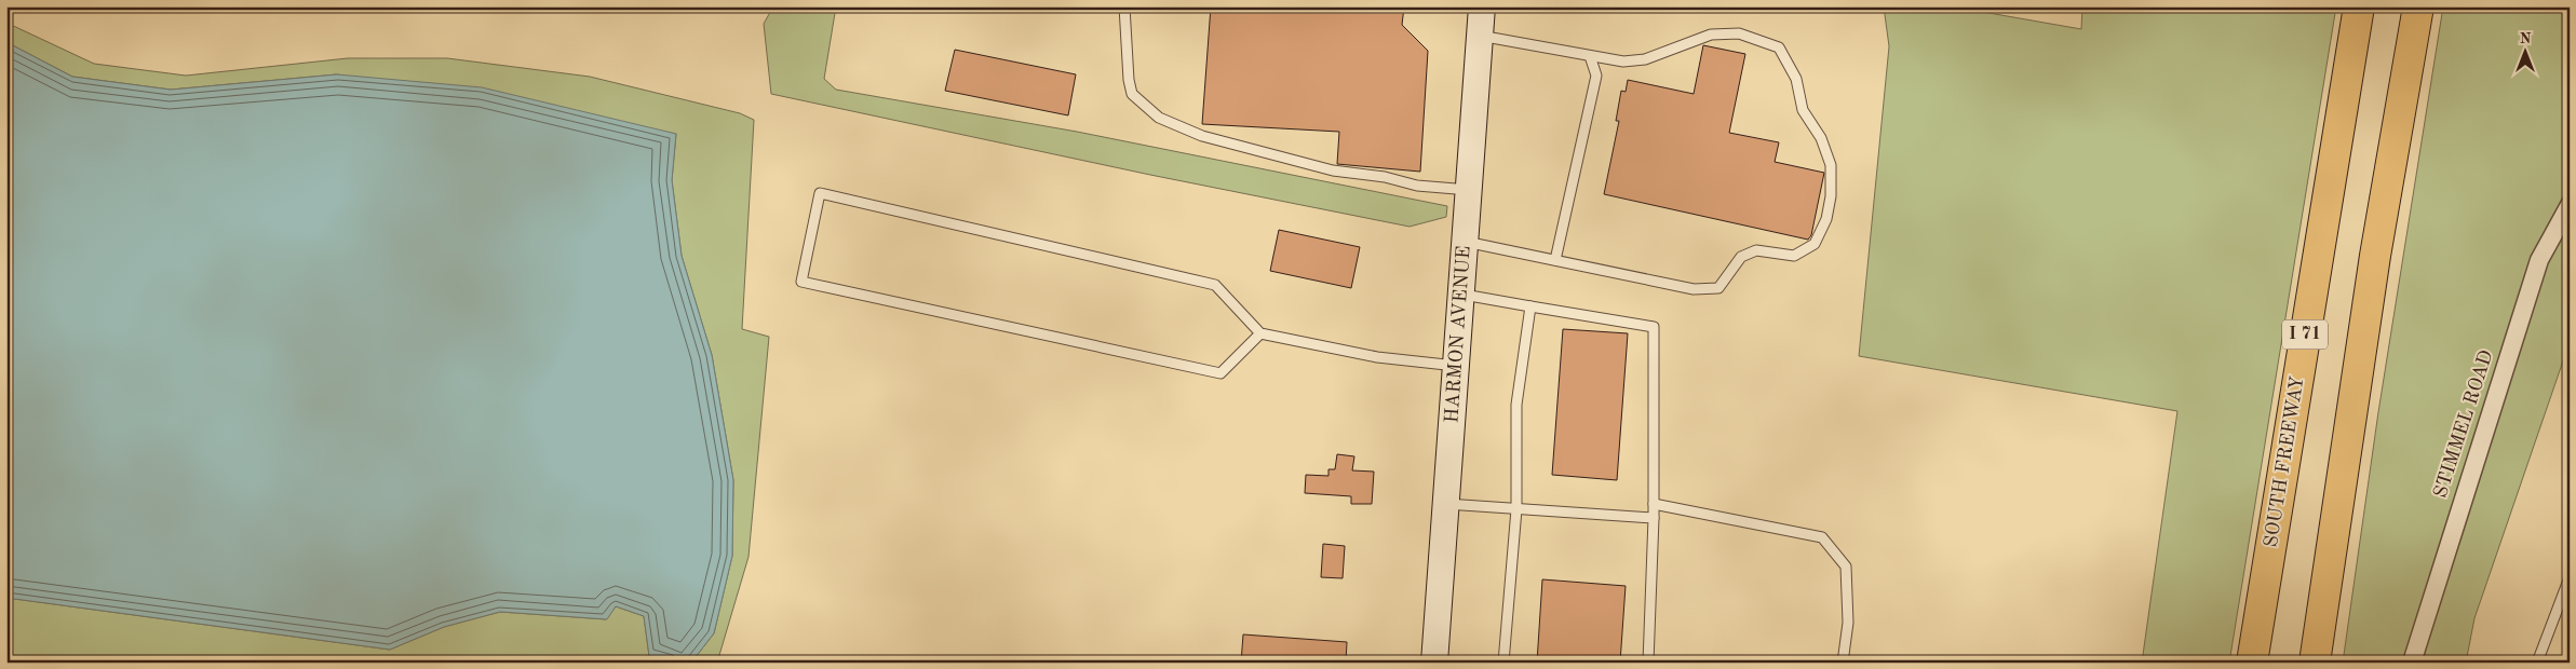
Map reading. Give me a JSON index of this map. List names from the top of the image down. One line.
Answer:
{"streets":{"highway":["I 71","SOUTH FREEWAY"],"main road":["HARMON AVENUE"],"street":["STIMMEL ROAD"]},"north":"top"}
